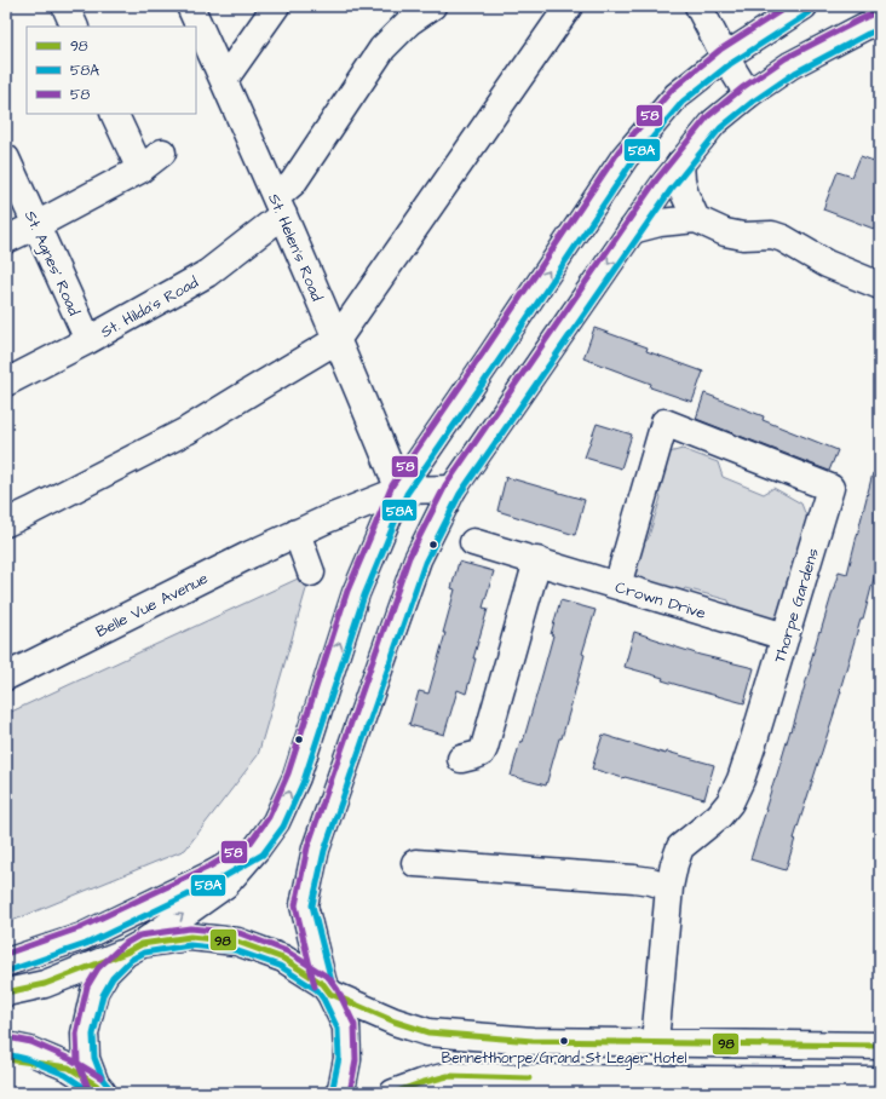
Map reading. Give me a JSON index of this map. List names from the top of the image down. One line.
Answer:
{"streets":{"main road":["St. Helen's Road","St. Agnes' Road","St. Hilda's Road","Crown Drive","Belle Vue Avenue","Thorpe Gardens"]},"crossings":[["St. Helen's Road","St. Hilda's Road"],["St. Helen's Road","Belle Vue Avenue"],["St. Agnes' Road","St. Hilda's Road"],["Crown Drive","Thorpe Gardens"]],"places":["Bennetthorpe/Grand St Leger Hotel"],"lines":["transit line 58","transit line 58A","transit line 98"],"legend":["98","58A","58"]}
